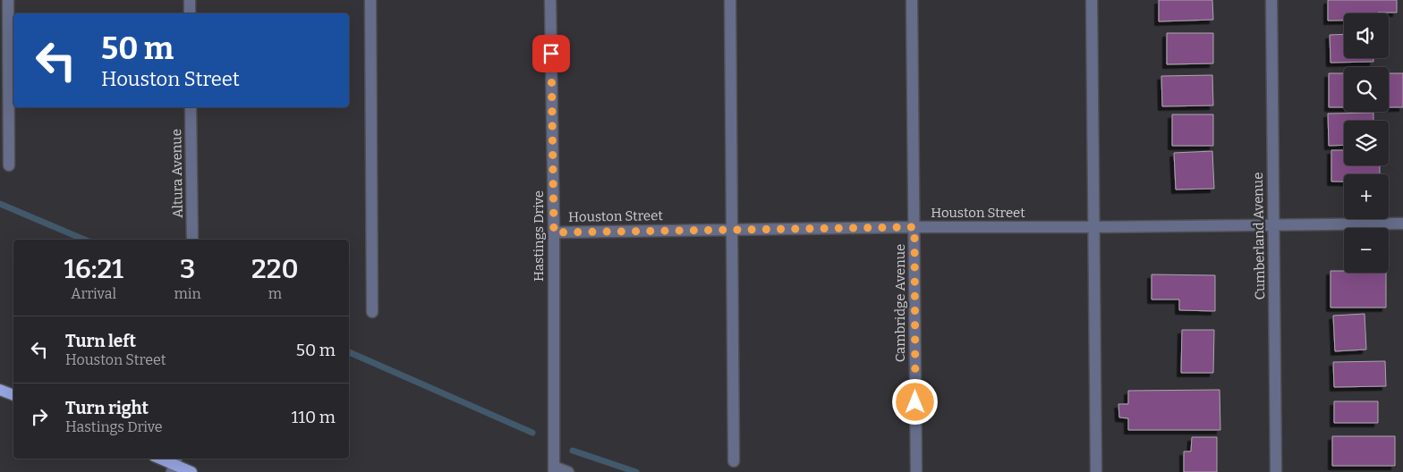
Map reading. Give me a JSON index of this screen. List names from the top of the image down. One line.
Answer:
{"streets":{"street":["Altura Avenue","Houston Street","Hastings Drive","Cumberland Avenue","Cambridge Avenue"]},"crossings":[["Houston Street","Hastings Drive"],["Houston Street","Cumberland Avenue"],["Houston Street","Cambridge Avenue"]],"page":{"map_buttons":["+","−"],"turn":["50 m","Houston Street"],"eta":["16:21","Arrival","3","min","220","m"],"list":[{"name":"Turn left","note":"Houston Street","value":"50 m"},{"name":"Turn right","note":"Hastings Drive","value":"110 m"}]}}
